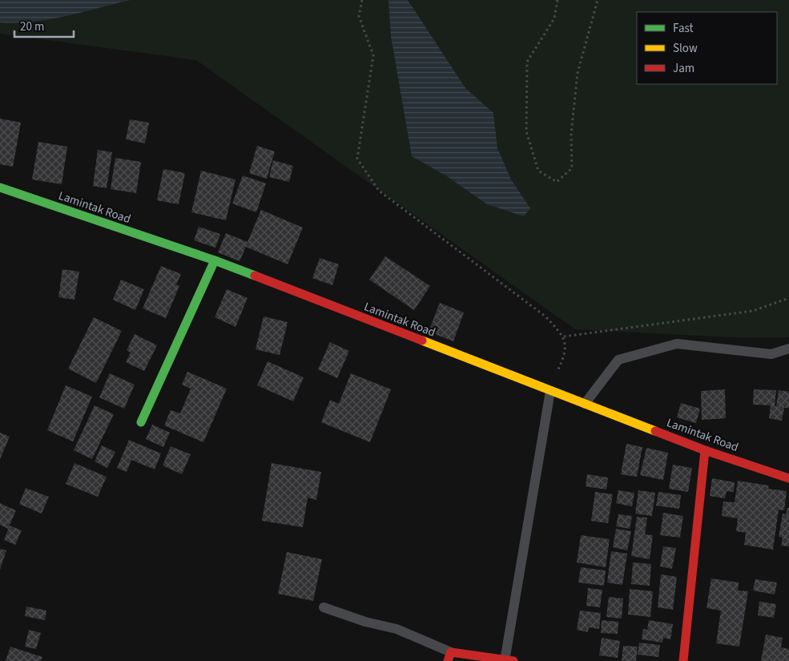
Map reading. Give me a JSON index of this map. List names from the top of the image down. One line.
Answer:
{"streets":{"main road":["Lamintak Road"]},"legend":["Fast","Slow","Jam"],"scale_bar":"20 m"}
